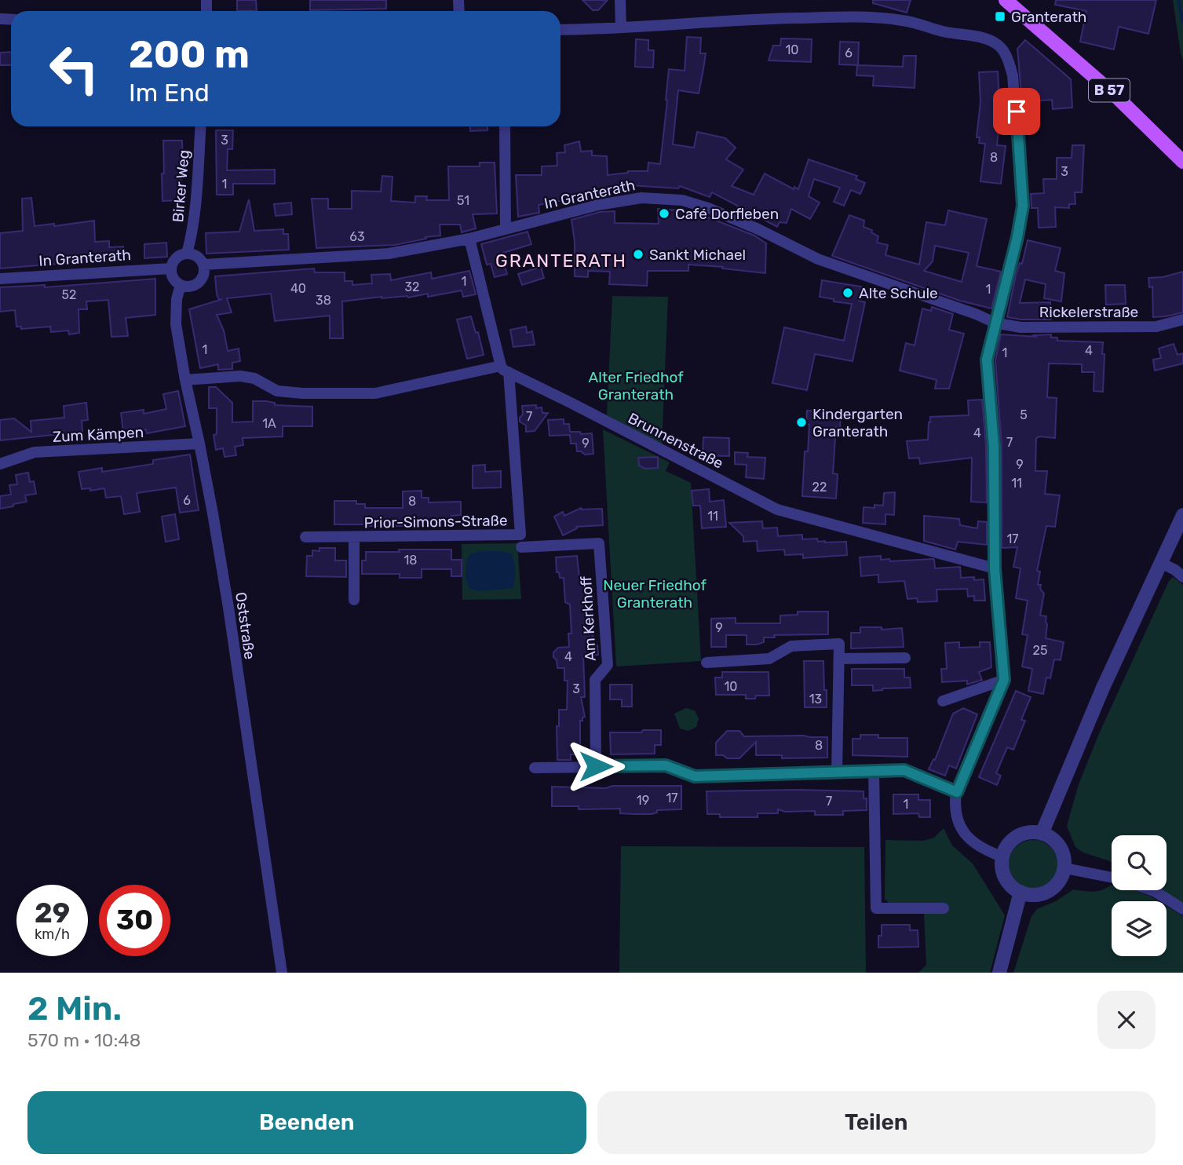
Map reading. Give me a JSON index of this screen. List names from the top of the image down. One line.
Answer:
{"streets":{"main road":["B 57"],"street":["Birker Weg","In Granterath","Rickelerstraße","Zum Kämpen","Brunnenstraße","Prior-Simons-Straße","Am Kerkhoff","Oststraße"]},"crossings":[["Birker Weg","In Granterath"],["Birker Weg","Oststraße"],["In Granterath","Rickelerstraße"],["In Granterath","Prior-Simons-Straße"],["In Granterath","Oststraße"],["Zum Kämpen","Oststraße"],["Brunnenstraße","Prior-Simons-Straße"]],"districts":["GRANTERATH"],"parks":["Alter Friedhof Granterath","Neuer Friedhof Granterath"],"places":{"transit":["Granterath"],"other":["Café Dorfleben","Sankt Michael","Alte Schule","Kindergarten Granterath"]},"house_numbers":["10","6","3","8","3","1","51","63","1","32","40","1","52","38","1","4","1","5","7","1A","4","7","9","9","11","22","6","8","11","17","18","9","25","4","10","3","13","8","17","19","7","1"],"page":{"turn":["200 m","Im End"],"speed":"29 km/h","limit":"30","heading":["2 Min.","570 m · 10:48"],"buttons":["Beenden","Teilen"]}}
